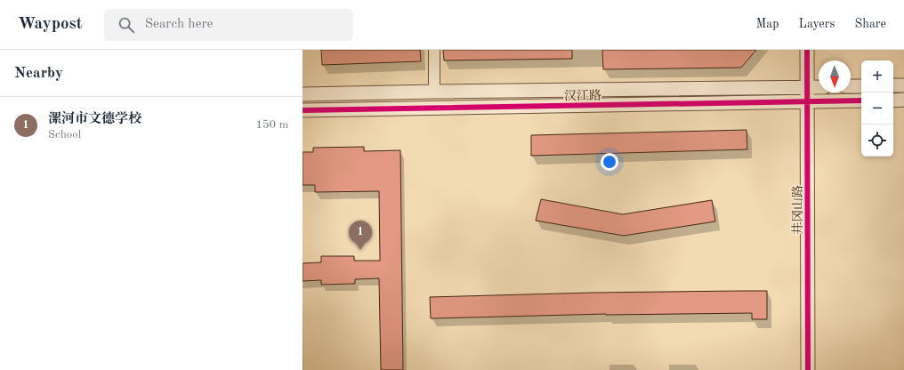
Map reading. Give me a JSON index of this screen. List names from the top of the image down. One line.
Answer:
{"streets":{"street":["汉江路","井冈山路"]},"crossings":[["汉江路","井冈山路"]],"north":"bottom","page":{"header":"Waypost","search":"Search here","nav":["Map","Layers","Share"],"heading":"Nearby","map_buttons":["+","−"],"list":[{"mark":"1","name":"漯河市文德学校","note":"School","value":"150 m"}],"pins":"1"}}
